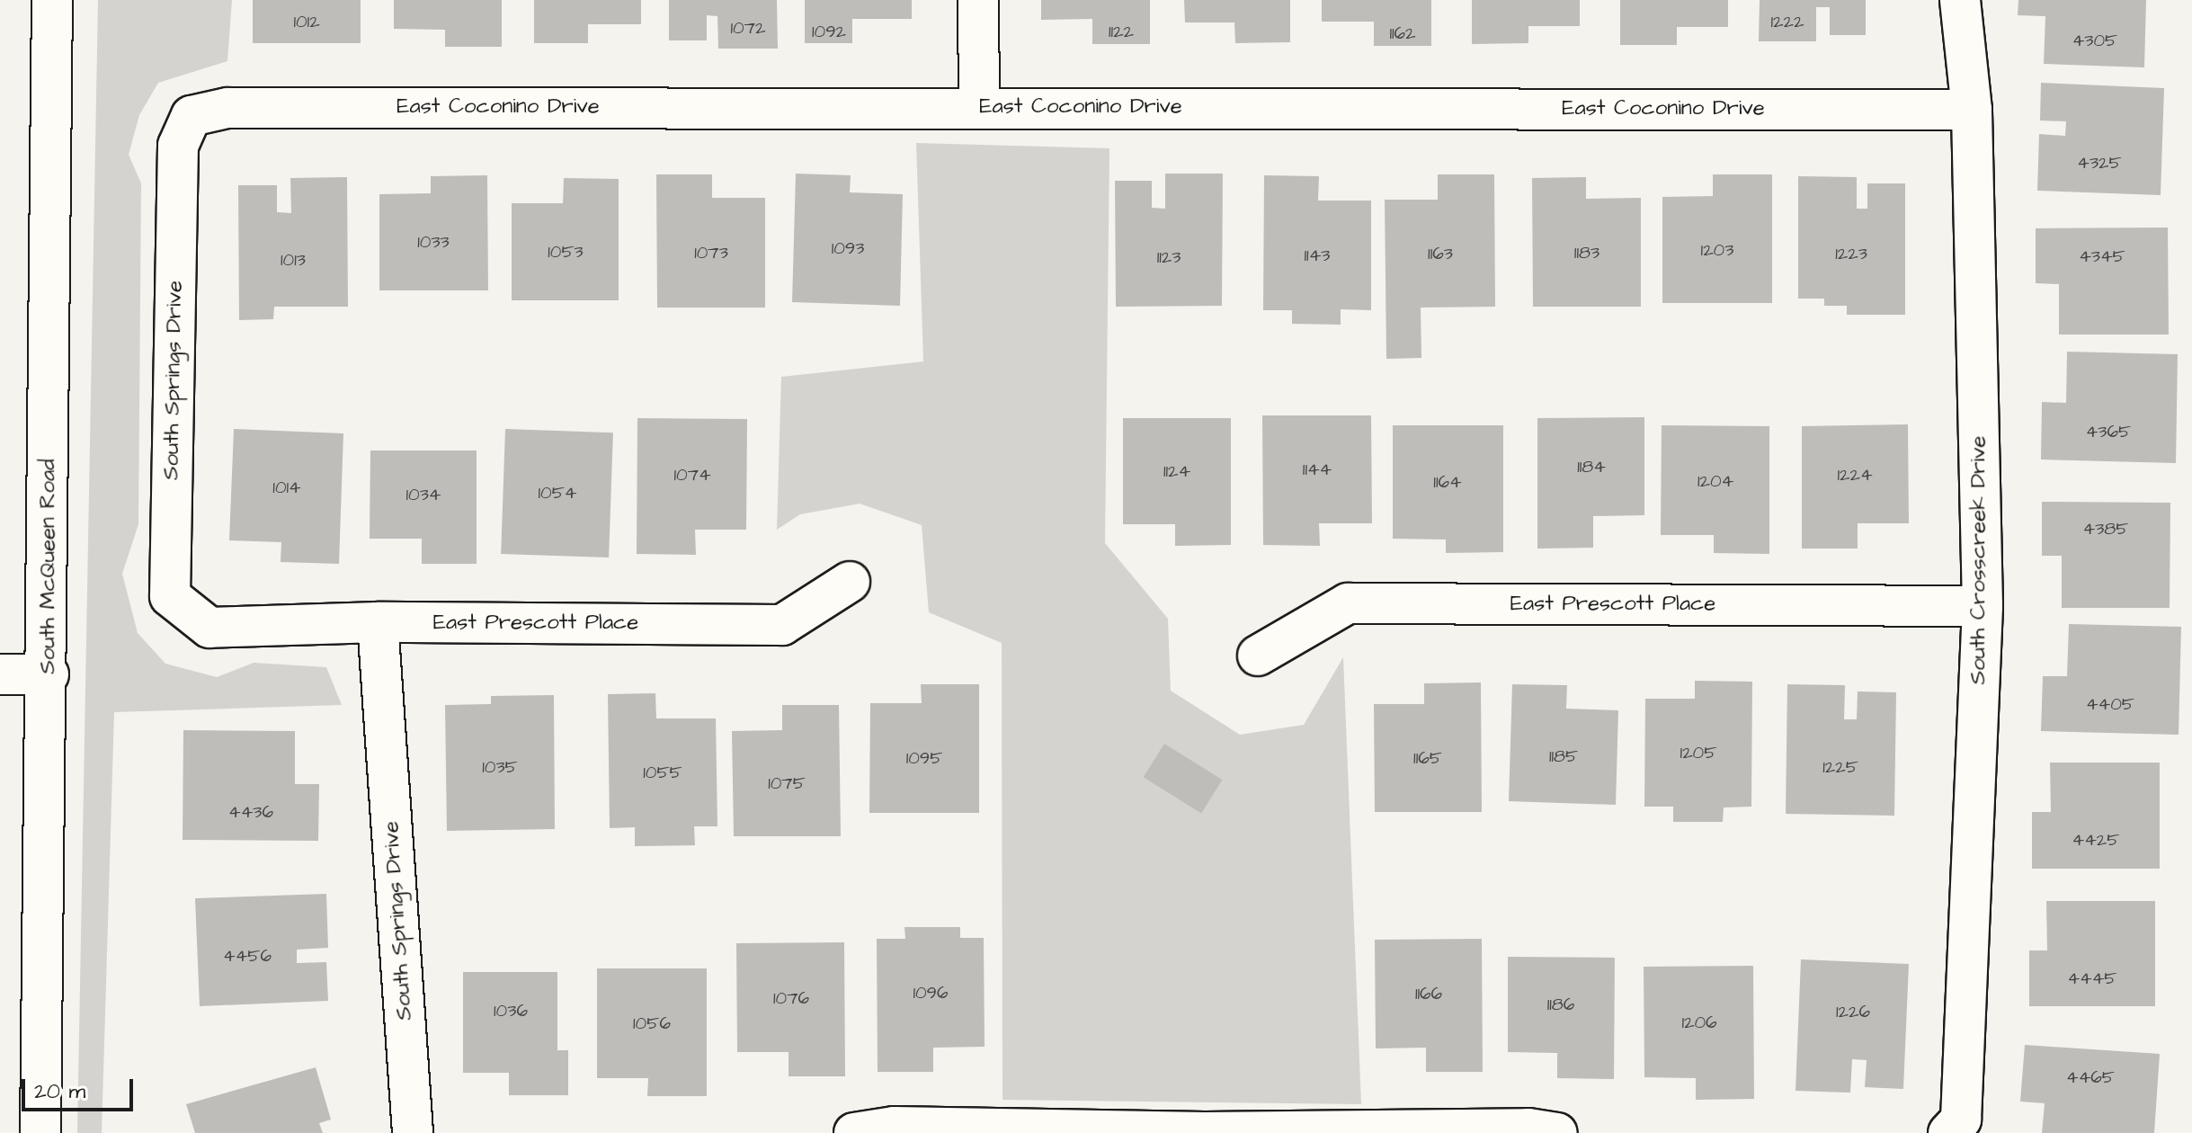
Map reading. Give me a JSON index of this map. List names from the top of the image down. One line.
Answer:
{"streets":{"street":["East Coconino Drive","South Springs Drive","South Crosscreek Drive","South McQueen Road","East Prescott Place"]},"crossings":[["East Coconino Drive","South Springs Drive"],["East Coconino Drive","South Crosscreek Drive"],["South Springs Drive","East Prescott Place"],["South Crosscreek Drive","East Prescott Place"]],"house_numbers":["1012","1222","1072","1092","1122","1162","4305","4325","1033","1093","1203","1053","1073","1183","1163","1223","1143","4345","1123","1013","4365","1184","1144","1124","1074","1224","1204","1164","1014","1054","1034","4385","4405","1205","1185","1095","1165","1035","1225","1055","1075","4436","4425","4456","4445","1096","1166","1076","1186","1036","1226","1206","1056","4465"],"scale_bar":"20 m"}
